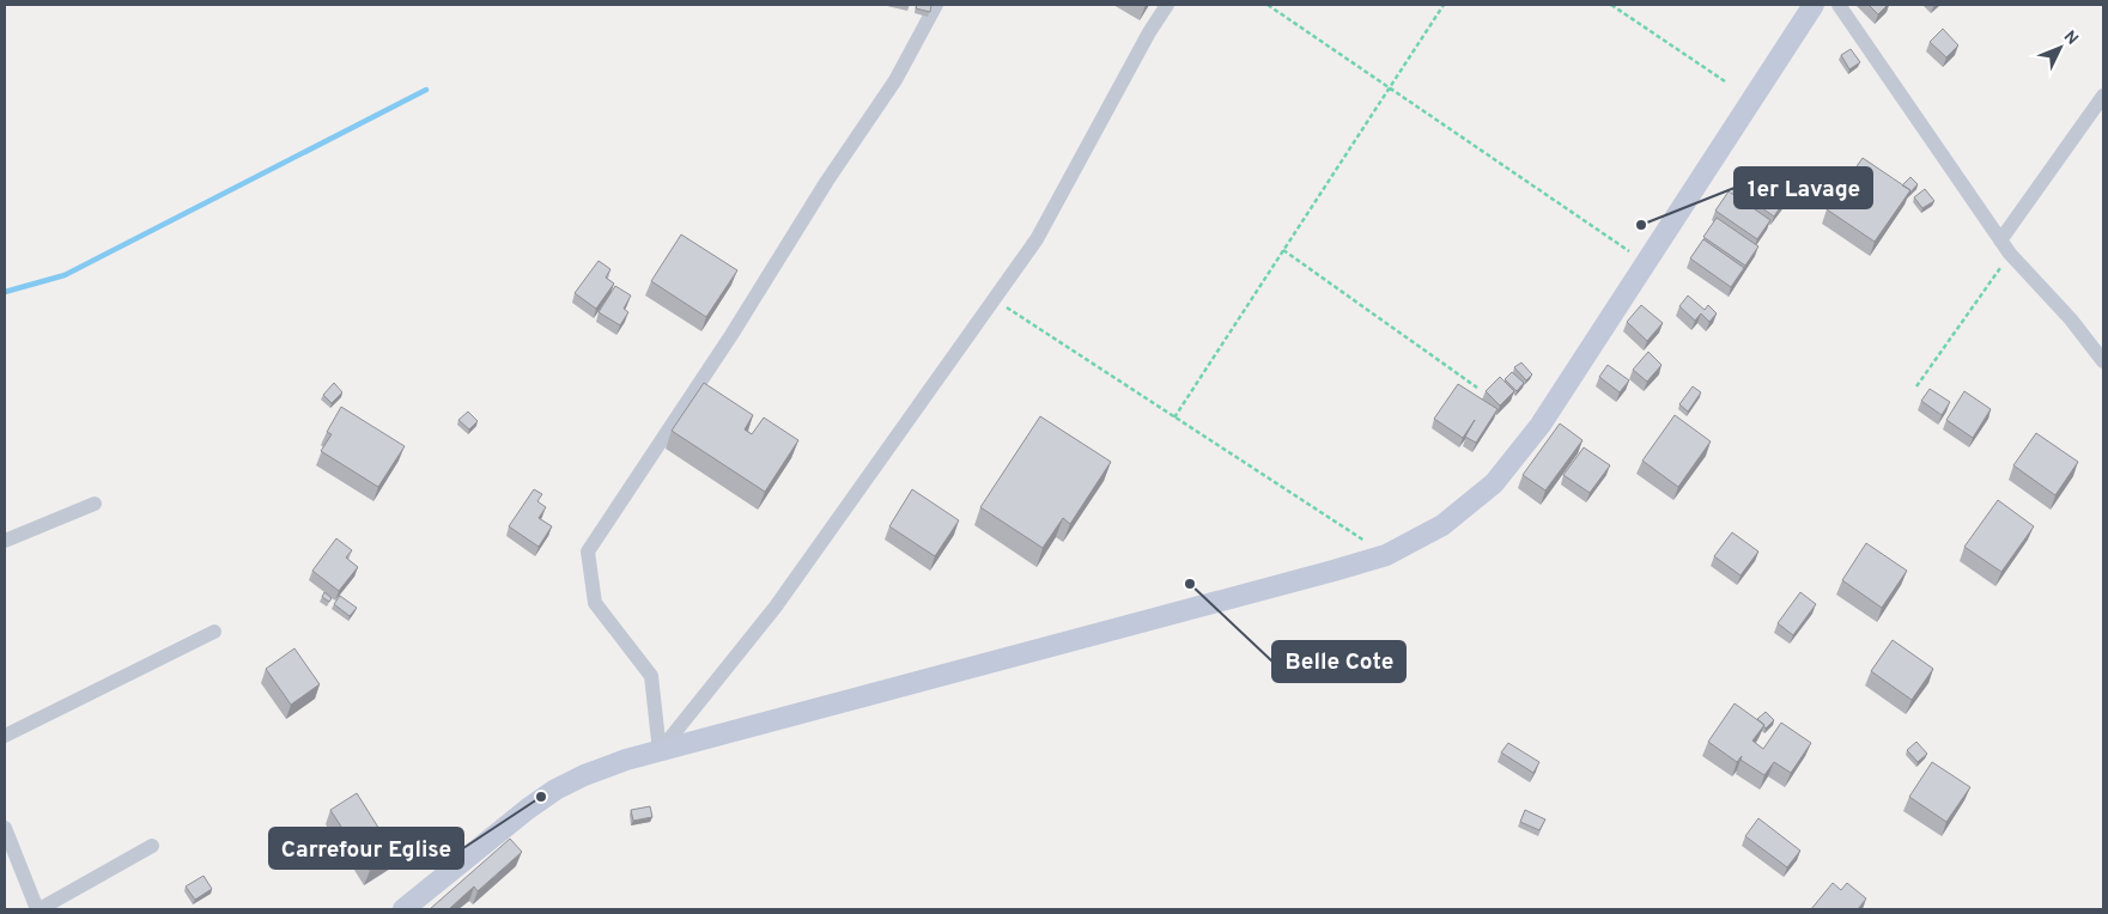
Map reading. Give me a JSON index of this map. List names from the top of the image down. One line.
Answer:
{"places":["1er Lavage","Belle Cote","Carrefour Eglise"],"north":"top right"}
